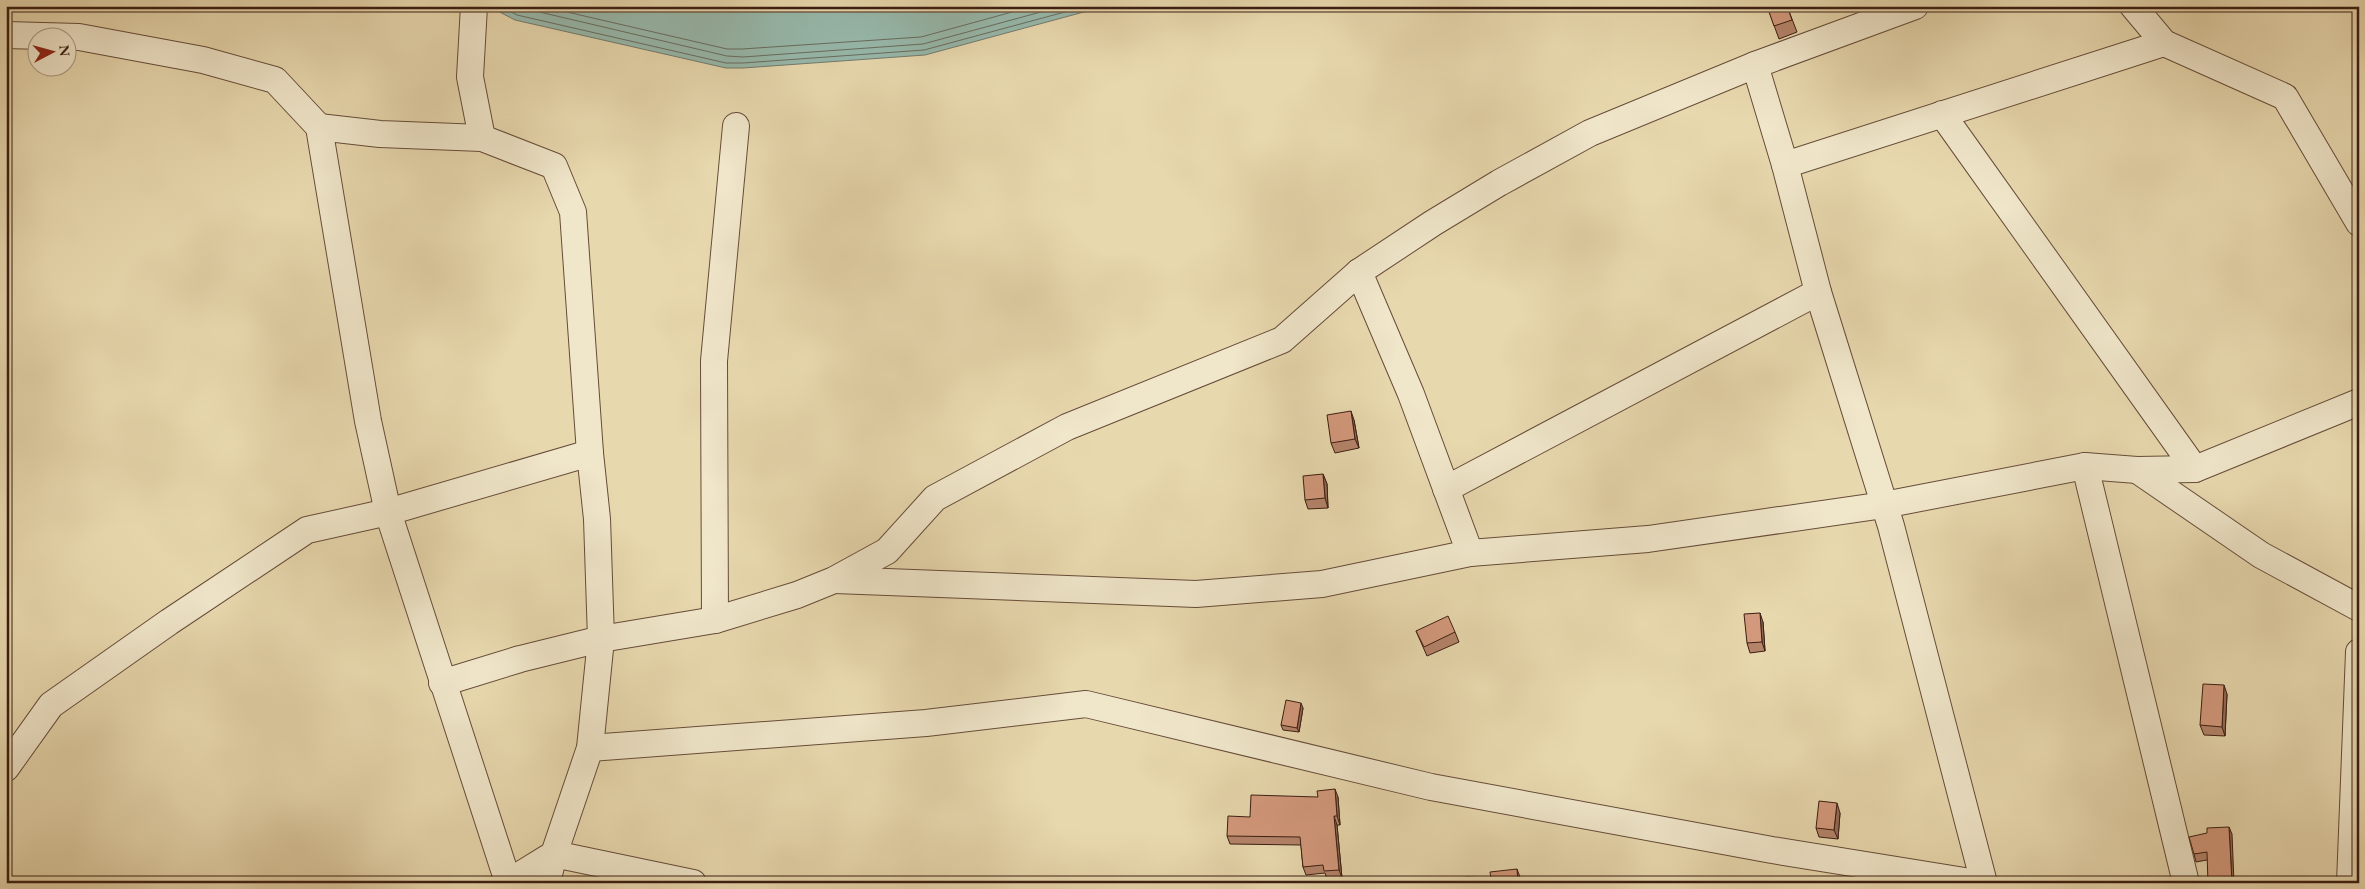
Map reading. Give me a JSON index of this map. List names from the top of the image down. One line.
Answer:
{"north":"right"}
